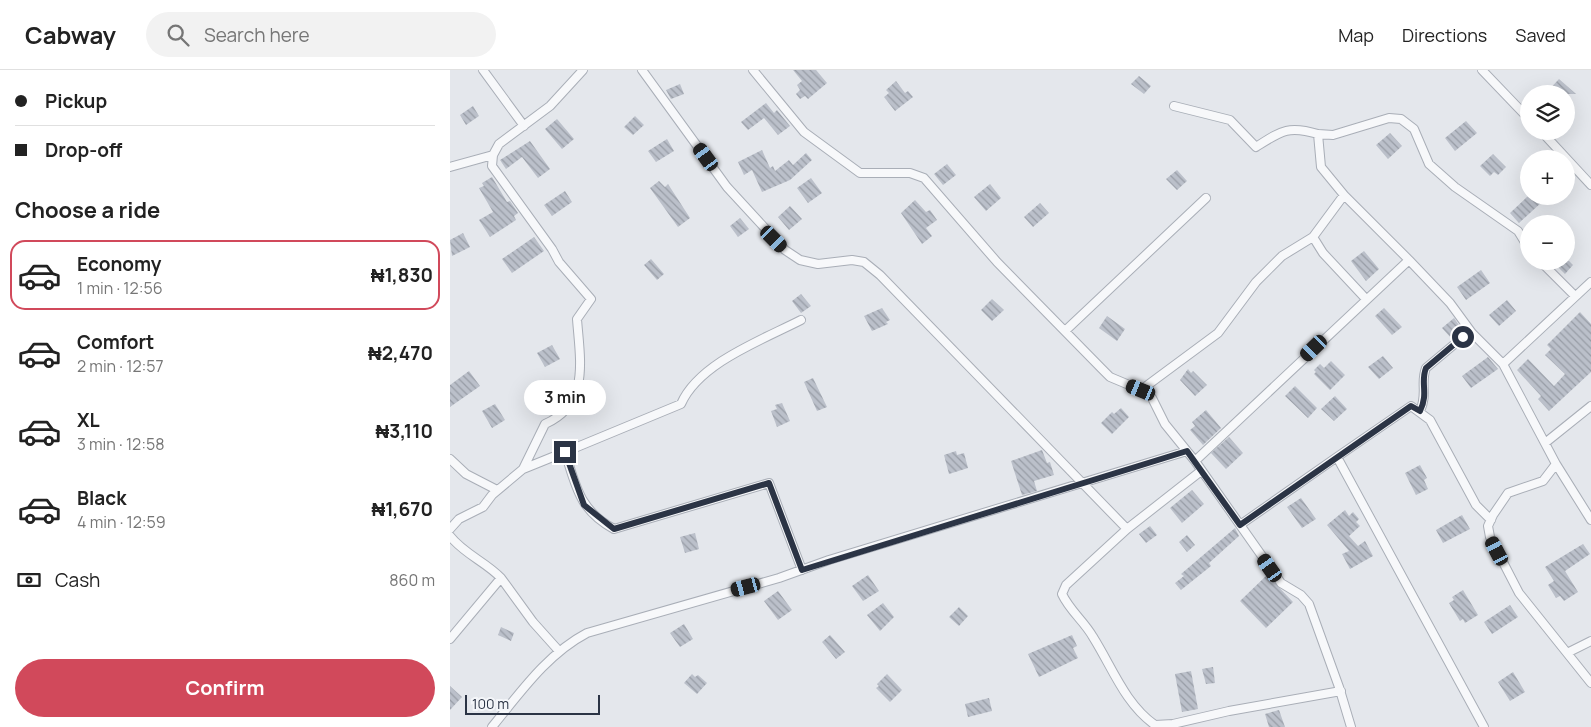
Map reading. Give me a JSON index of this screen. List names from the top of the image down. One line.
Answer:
{"scale_bar":"100 m","page":{"header":"Cabway","search":"Search here","nav":["Map","Directions","Saved"],"banner":["Pickup","Drop-off"],"map_buttons":["+","−"],"heading":"Choose a ride","list":[{"name":"Economy","note":"1 min · 12:56","value":"₦1,830"},{"name":"Comfort","note":"2 min · 12:57","value":"₦2,470"},{"name":"XL","note":"3 min · 12:58","value":"₦3,110"},{"name":"Black","note":"4 min · 12:59","value":"₦1,670"}],"bubble":"3 min","pay":["Cash","860 m"],"buttons":"Confirm","scale":"100 m"}}
